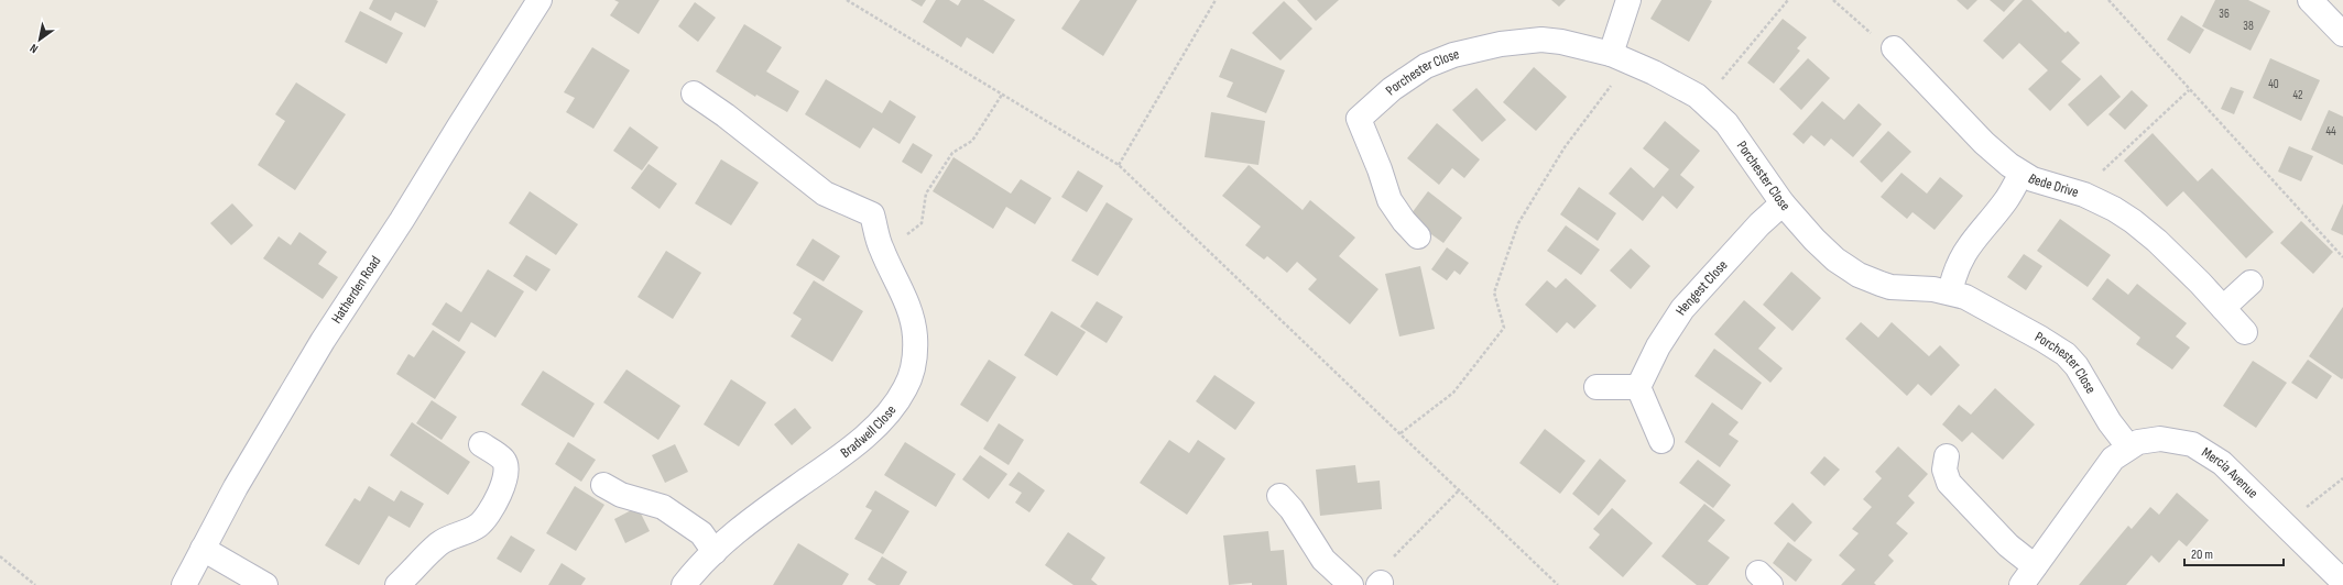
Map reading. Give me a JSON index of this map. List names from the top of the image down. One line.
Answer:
{"streets":{"street":["Porchester Close","Bede Drive","Hengest Close","Hatherden Road","Bradwell Close","Mercia Avenue"]},"crossings":[["Porchester Close","Hengest Close"],["Porchester Close","Mercia Avenue"]],"house_numbers":["36","38","40","42","44"],"scale_bar":"20 m","north":"bottom left"}
